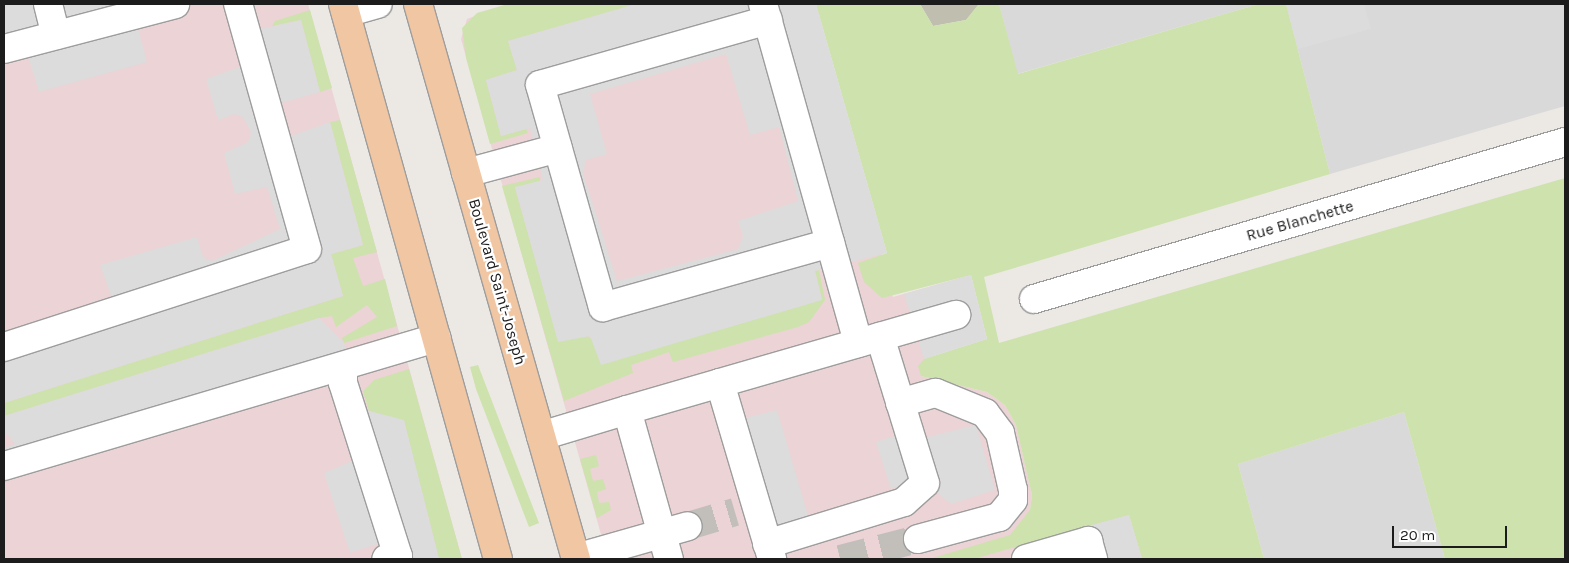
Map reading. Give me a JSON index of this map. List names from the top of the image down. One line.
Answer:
{"streets":{"main road":["Boulevard Saint-Joseph"],"street":["Rue Blanchette"]},"scale_bar":"20 m"}
